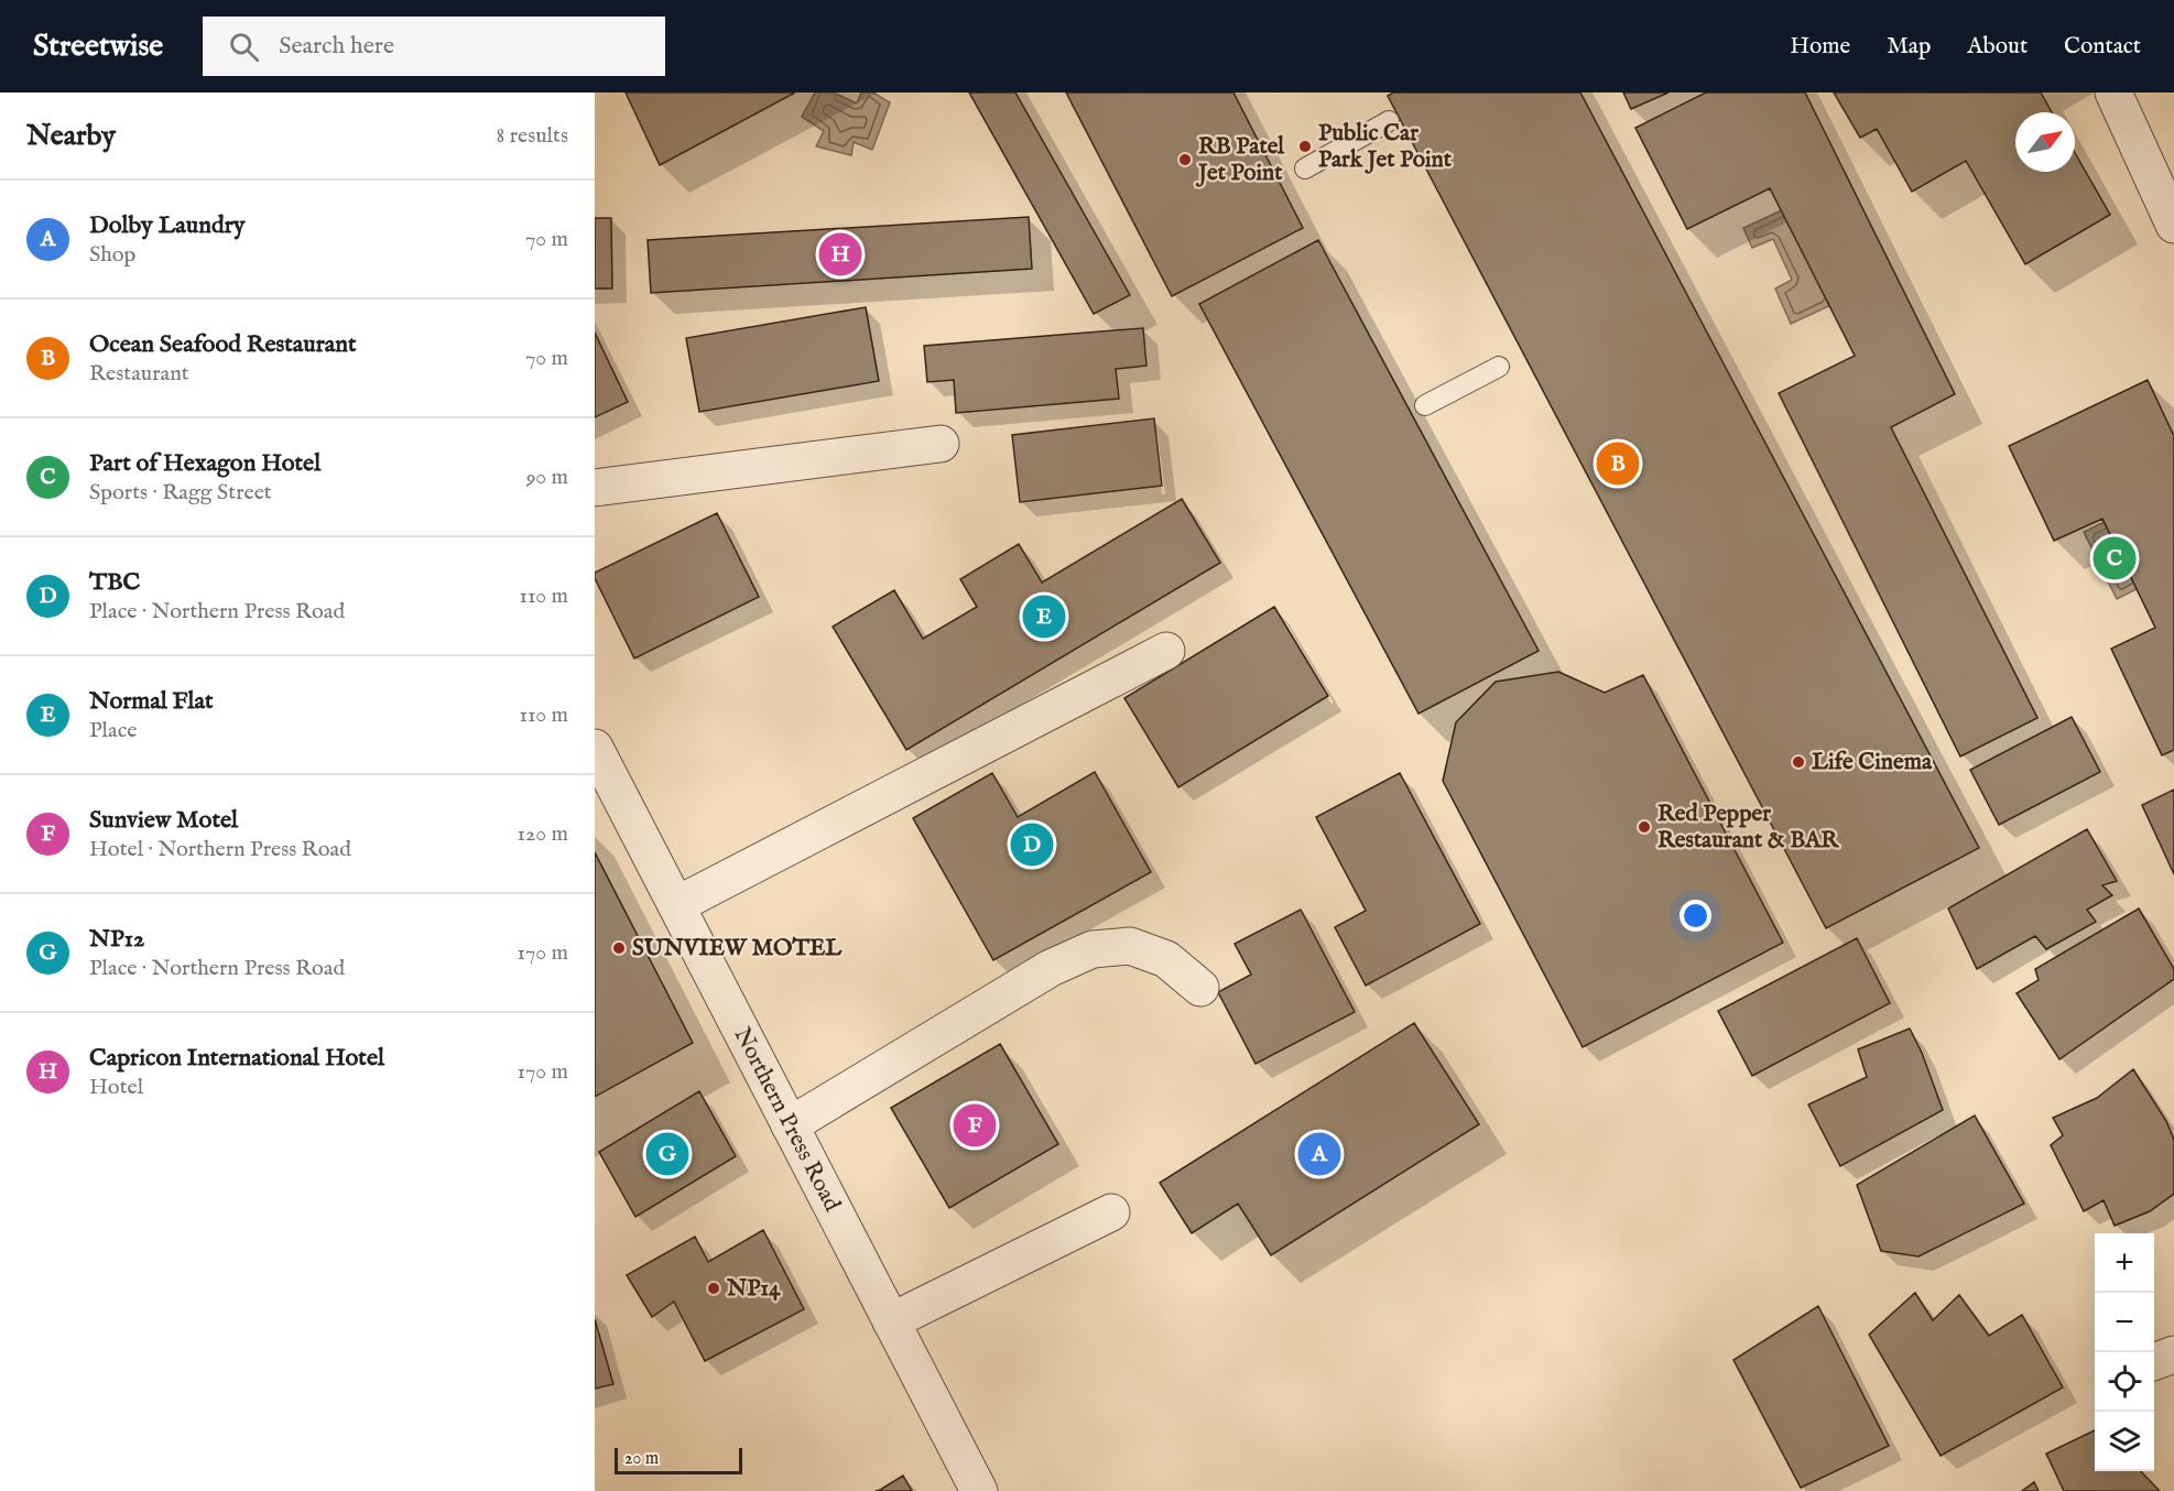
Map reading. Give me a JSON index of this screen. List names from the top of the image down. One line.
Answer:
{"streets":{"street":["Northern Press Road"]},"places":["Public Car Park Jet Point","RB Patel Jet Point","Life Cinema","Red Pepper Restaurant & BAR","SUNVIEW MOTEL","NP14"],"scale_bar":"20 m","north":"top right","page":{"header":"Streetwise","search":"Search here","nav":["Home","Map","About","Contact"],"heading":["Nearby","8 results"],"list":[{"mark":"A","name":"Dolby Laundry","note":"Shop","value":"70 m"},{"mark":"B","name":"Ocean Seafood Restaurant","note":"Restaurant","value":"70 m"},{"mark":"C","name":"Part of Hexagon Hotel","note":"Sports · Ragg Street","value":"90 m"},{"mark":"D","name":"TBC","note":"Place · Northern Press Road","value":"110 m"},{"mark":"E","name":"Normal Flat","note":"Place","value":"110 m"},{"mark":"F","name":"Sunview Motel","note":"Hotel · Northern Press Road","value":"120 m"},{"mark":"G","name":"NP12","note":"Place · Northern Press Road","value":"170 m"},{"mark":"H","name":"Capricon International Hotel","note":"Hotel","value":"170 m"}],"pins":["H","B","C","E","D","F","A","G"],"map_buttons":["+","−"],"scale":"20 m"}}
